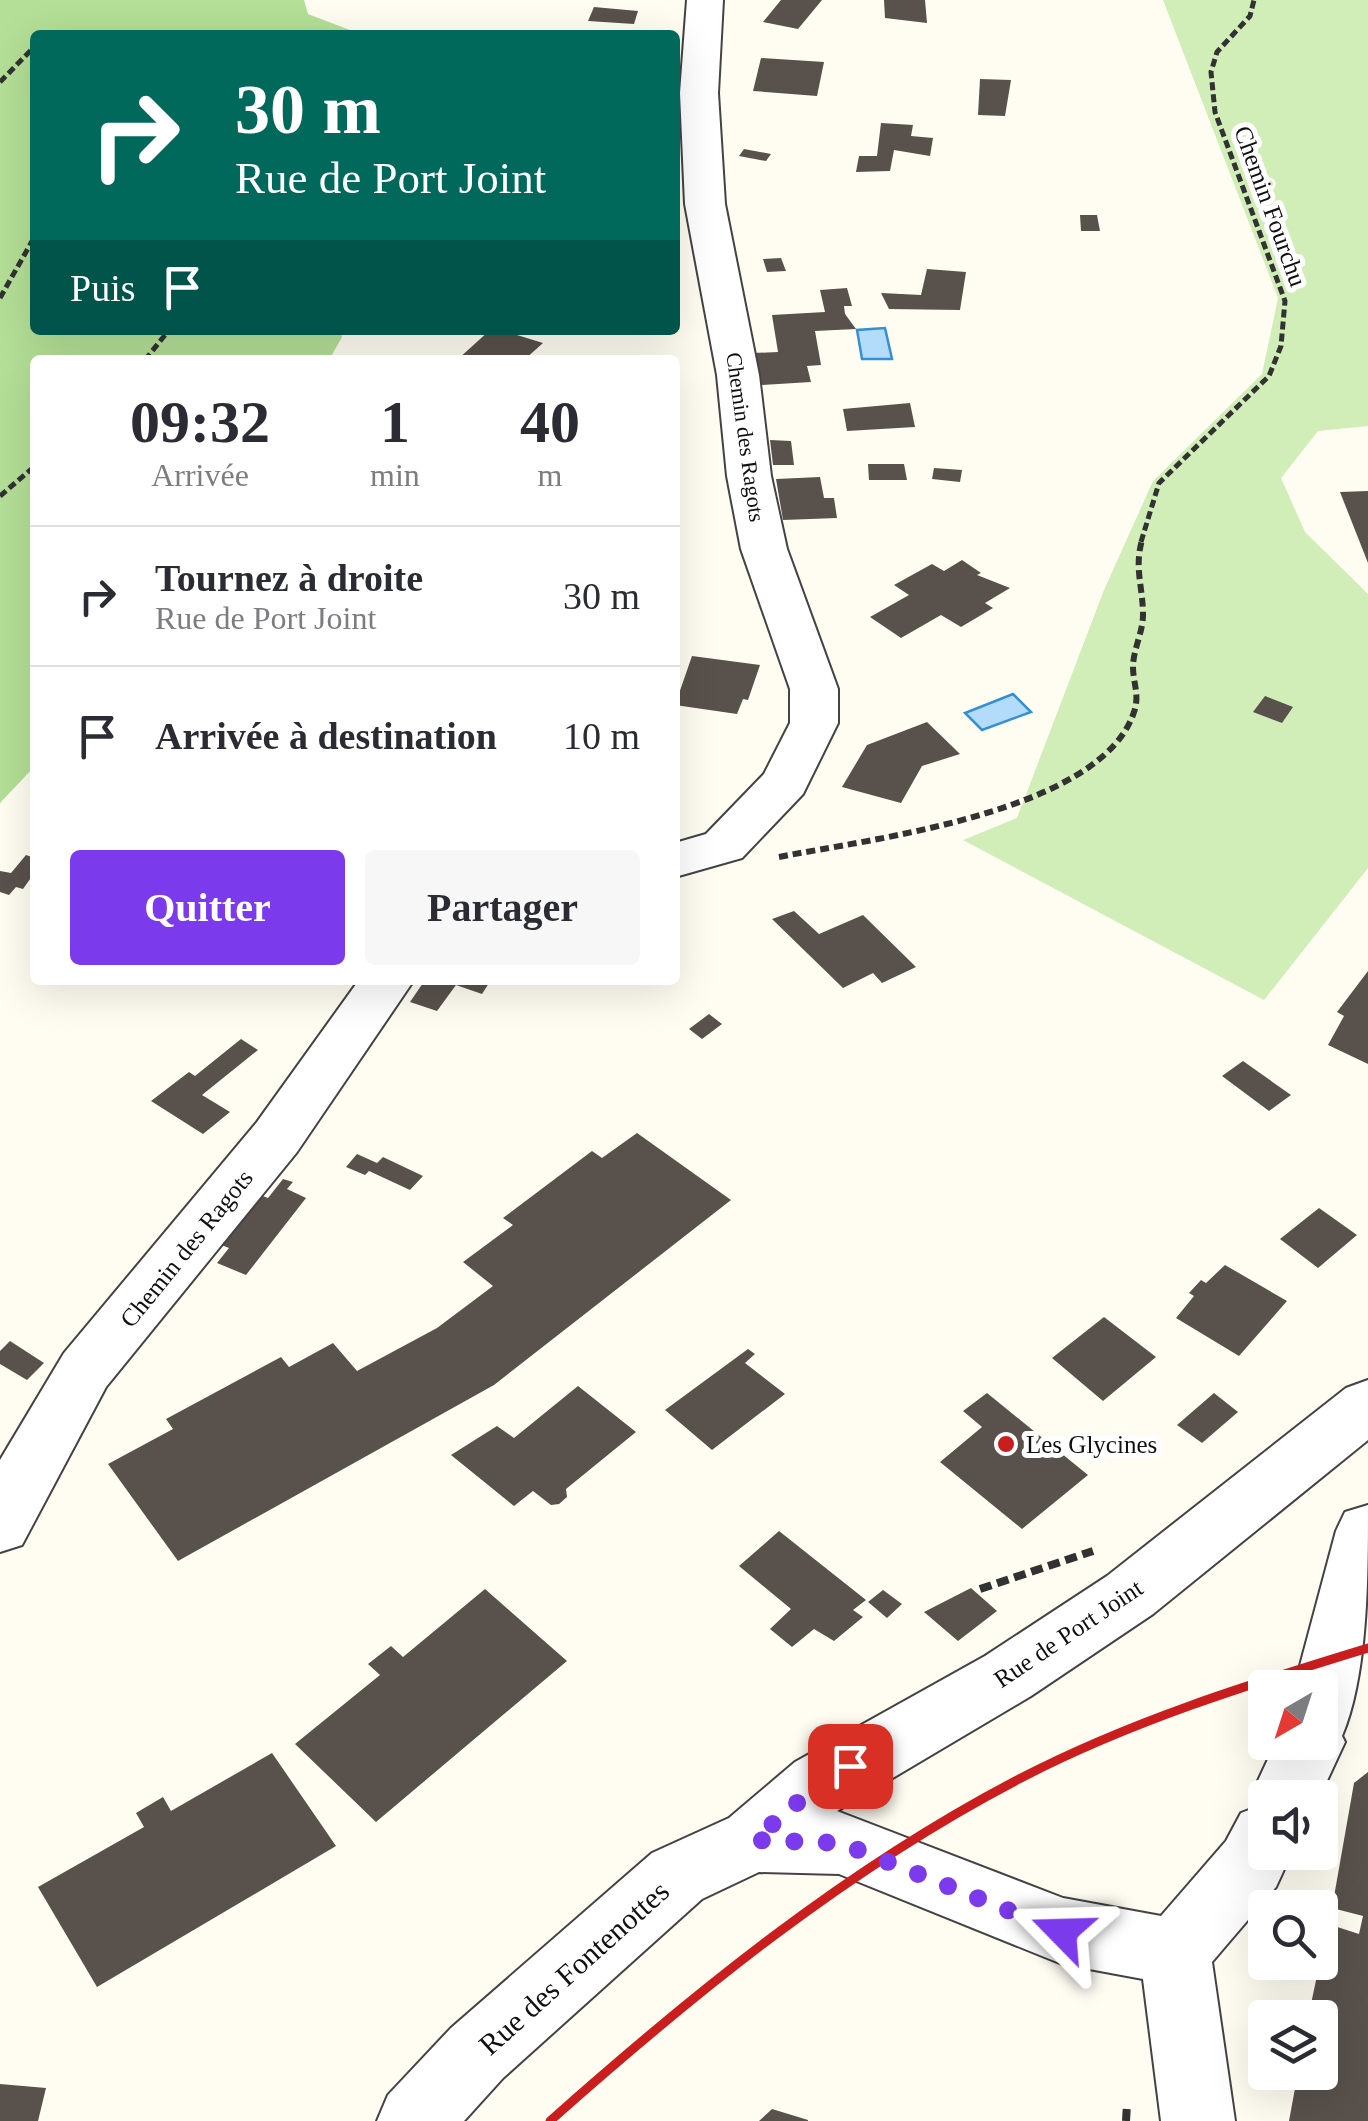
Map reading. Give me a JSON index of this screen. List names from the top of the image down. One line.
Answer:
{"streets":{"street":["Chemin des Ragots","Rue de Port Joint","Rue des Fontenottes"],"path":["Chemin Fourchu"]},"crossings":[["Chemin Fourchu","Chemin des Ragots"],["Rue de Port Joint","Rue des Fontenottes"]],"places":["Les Glycines"],"north":"bottom left","page":{"turn":["30 m","Rue de Port Joint"],"then":"Puis","eta":["09:32","Arrivée","1","min","40","m"],"list":[{"name":"Tournez à droite","note":"Rue de Port Joint","value":"30 m"},{"name":"Arrivée à destination","value":"10 m"}],"buttons":["Quitter","Partager"]}}
